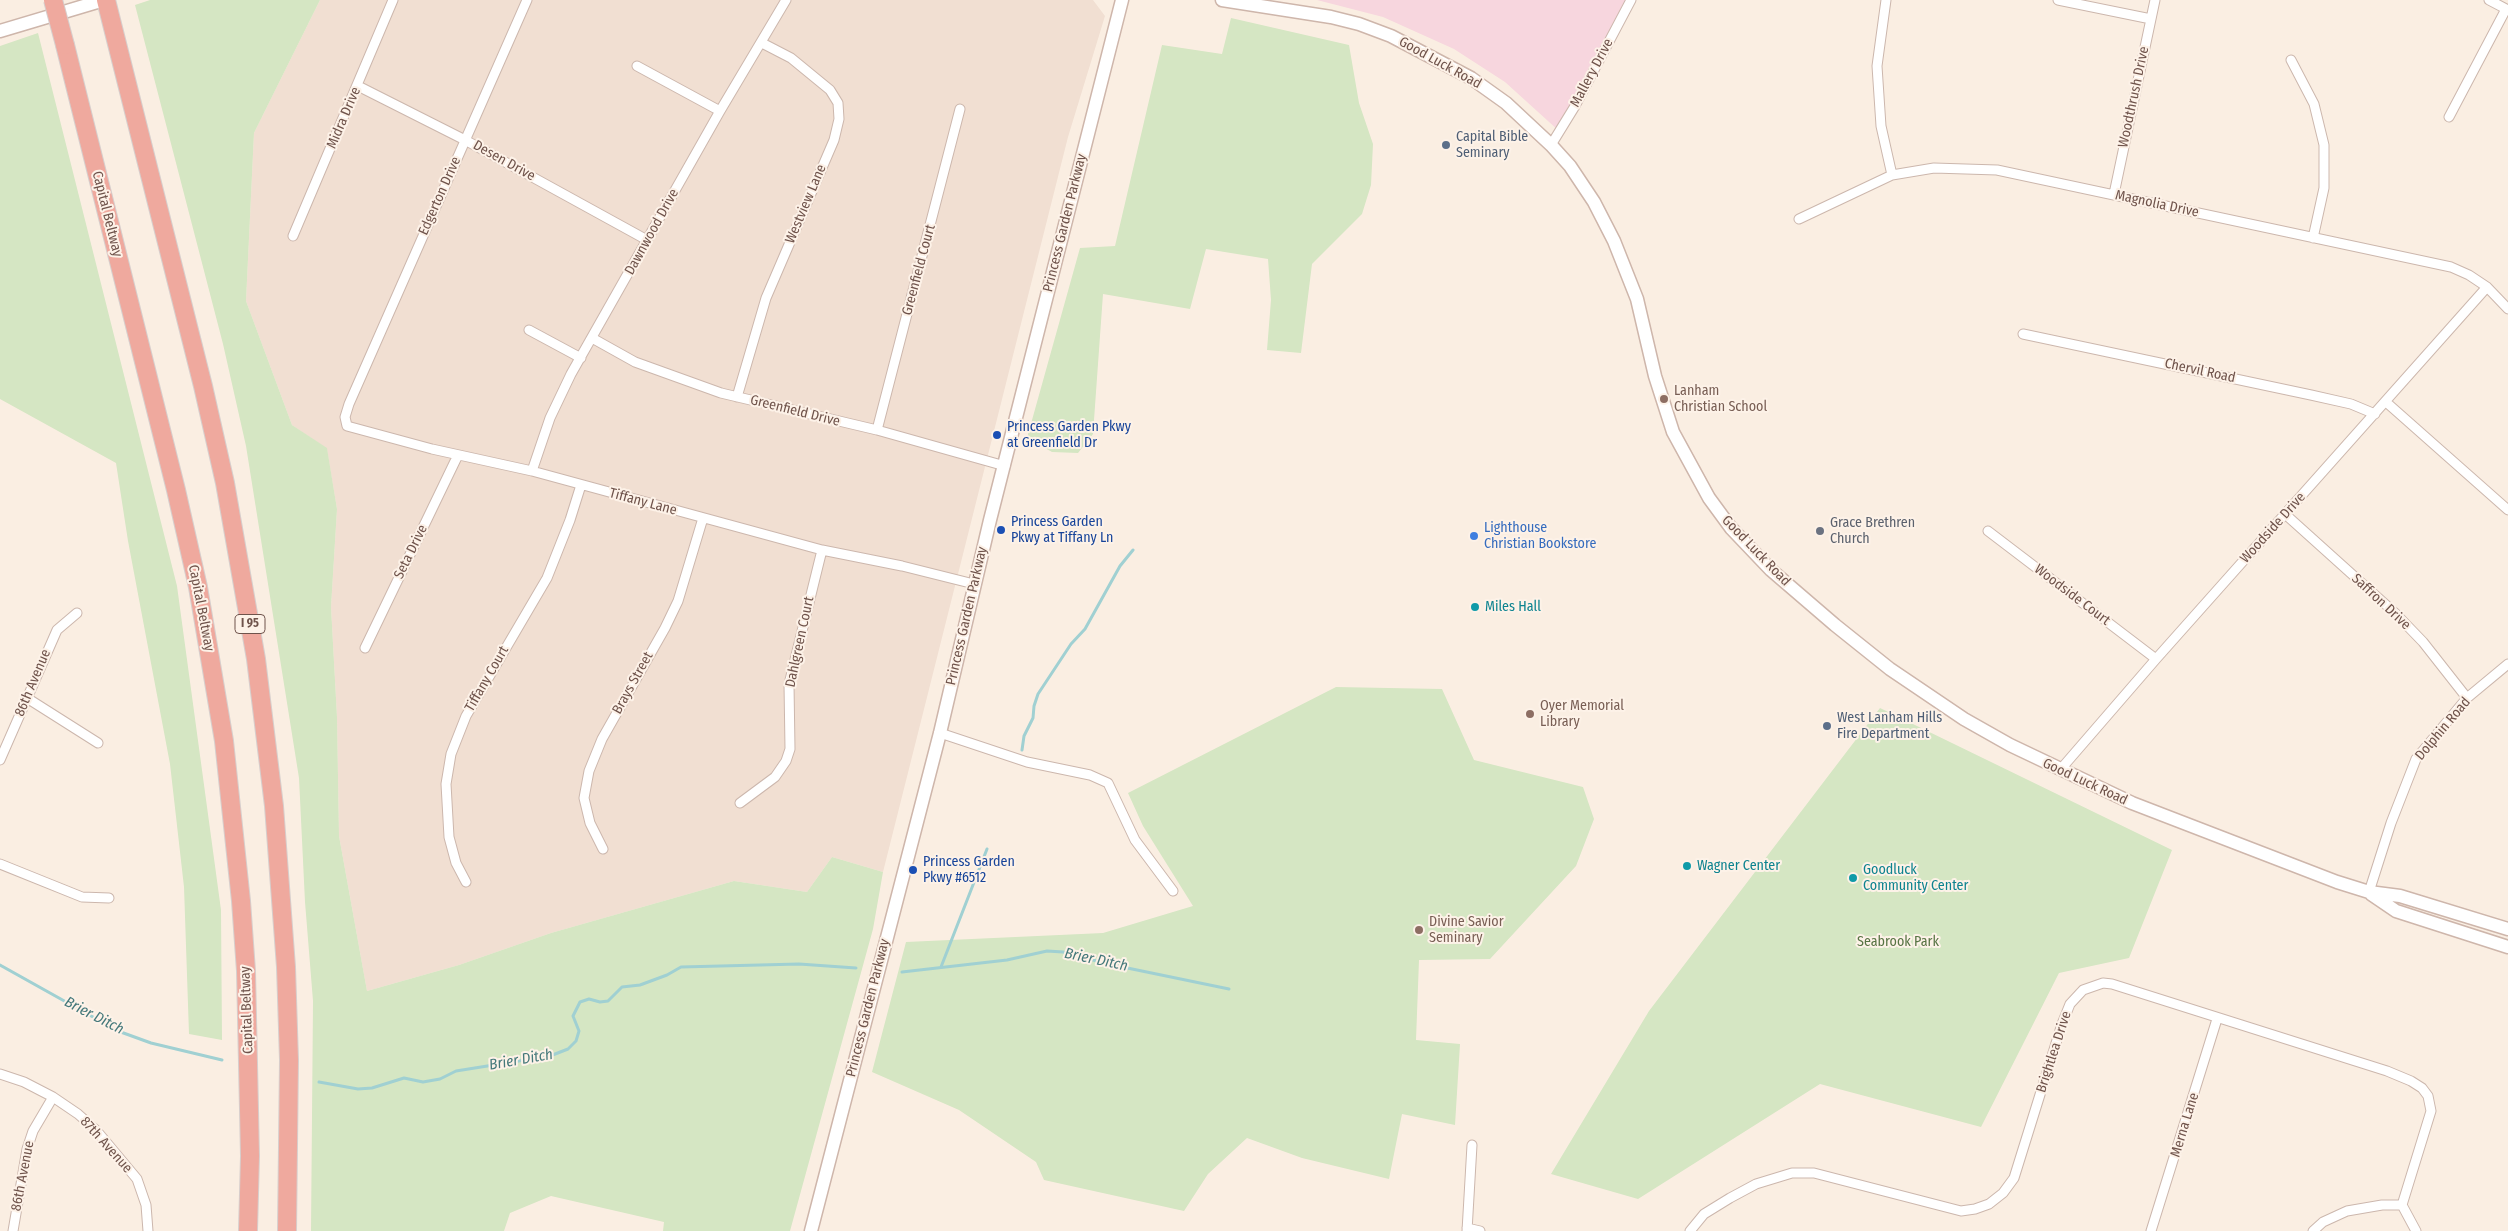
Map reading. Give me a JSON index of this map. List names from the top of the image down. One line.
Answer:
{"streets":{"highway":["Capital Beltway","I 95"],"main road":["Good Luck Road","Princess Garden Parkway"],"street":["Mallery Drive","Woodthrush Drive","Midra Drive","Desen Drive","Edgerton Drive","Westview Lane","Magnolia Drive","Dawnwood Drive","Greenfield Court","Chervil Road","Greenfield Drive","Tiffany Lane","Woodside Drive","Seta Drive","Woodside Court","Saffron Drive","Dahlgreen Court","Tiffany Court","86th Avenue","Brays Street","Dolphin Road","Brightlea Drive","Merna Lane","87th Avenue"]},"crossings":[["Good Luck Road","Mallery Drive"],["Good Luck Road","Woodside Drive"],["Good Luck Road","Dolphin Road"],["Woodthrush Drive","Magnolia Drive"],["Midra Drive","Desen Drive"],["Desen Drive","Edgerton Drive"],["Desen Drive","Dawnwood Drive"],["Edgerton Drive","Tiffany Lane"],["Westview Lane","Dawnwood Drive"],["Westview Lane","Greenfield Drive"],["Magnolia Drive","Woodside Drive"],["Princess Garden Parkway","Greenfield Drive"],["Princess Garden Parkway","Tiffany Lane"],["Dawnwood Drive","Greenfield Drive"],["Dawnwood Drive","Tiffany Lane"],["Greenfield Court","Greenfield Drive"],["Chervil Road","Woodside Drive"],["Tiffany Lane","Seta Drive"],["Tiffany Lane","Dahlgreen Court"],["Tiffany Lane","Tiffany Court"],["Tiffany Lane","Brays Street"],["Woodside Drive","Woodside Court"],["Woodside Drive","Saffron Drive"],["Saffron Drive","Dolphin Road"],["86th Avenue","87th Avenue"],["Brightlea Drive","Merna Lane"]],"water":["Brier Ditch"],"parks":["Seabrook Park"],"places":["Capital Bible Seminary","Lanham Christian School","Princess Garden Pkwy at Greenfield Dr","Princess Garden Pkwy at Tiffany Ln","Grace Brethren Church","Lighthouse Christian Bookstore","Miles Hall","Oyer Memorial Library","West Lanham Hills Fire Department","Wagner Center","Princess Garden Pkwy #6512","Goodluck Community Center","Divine Savior Seminary"]}
